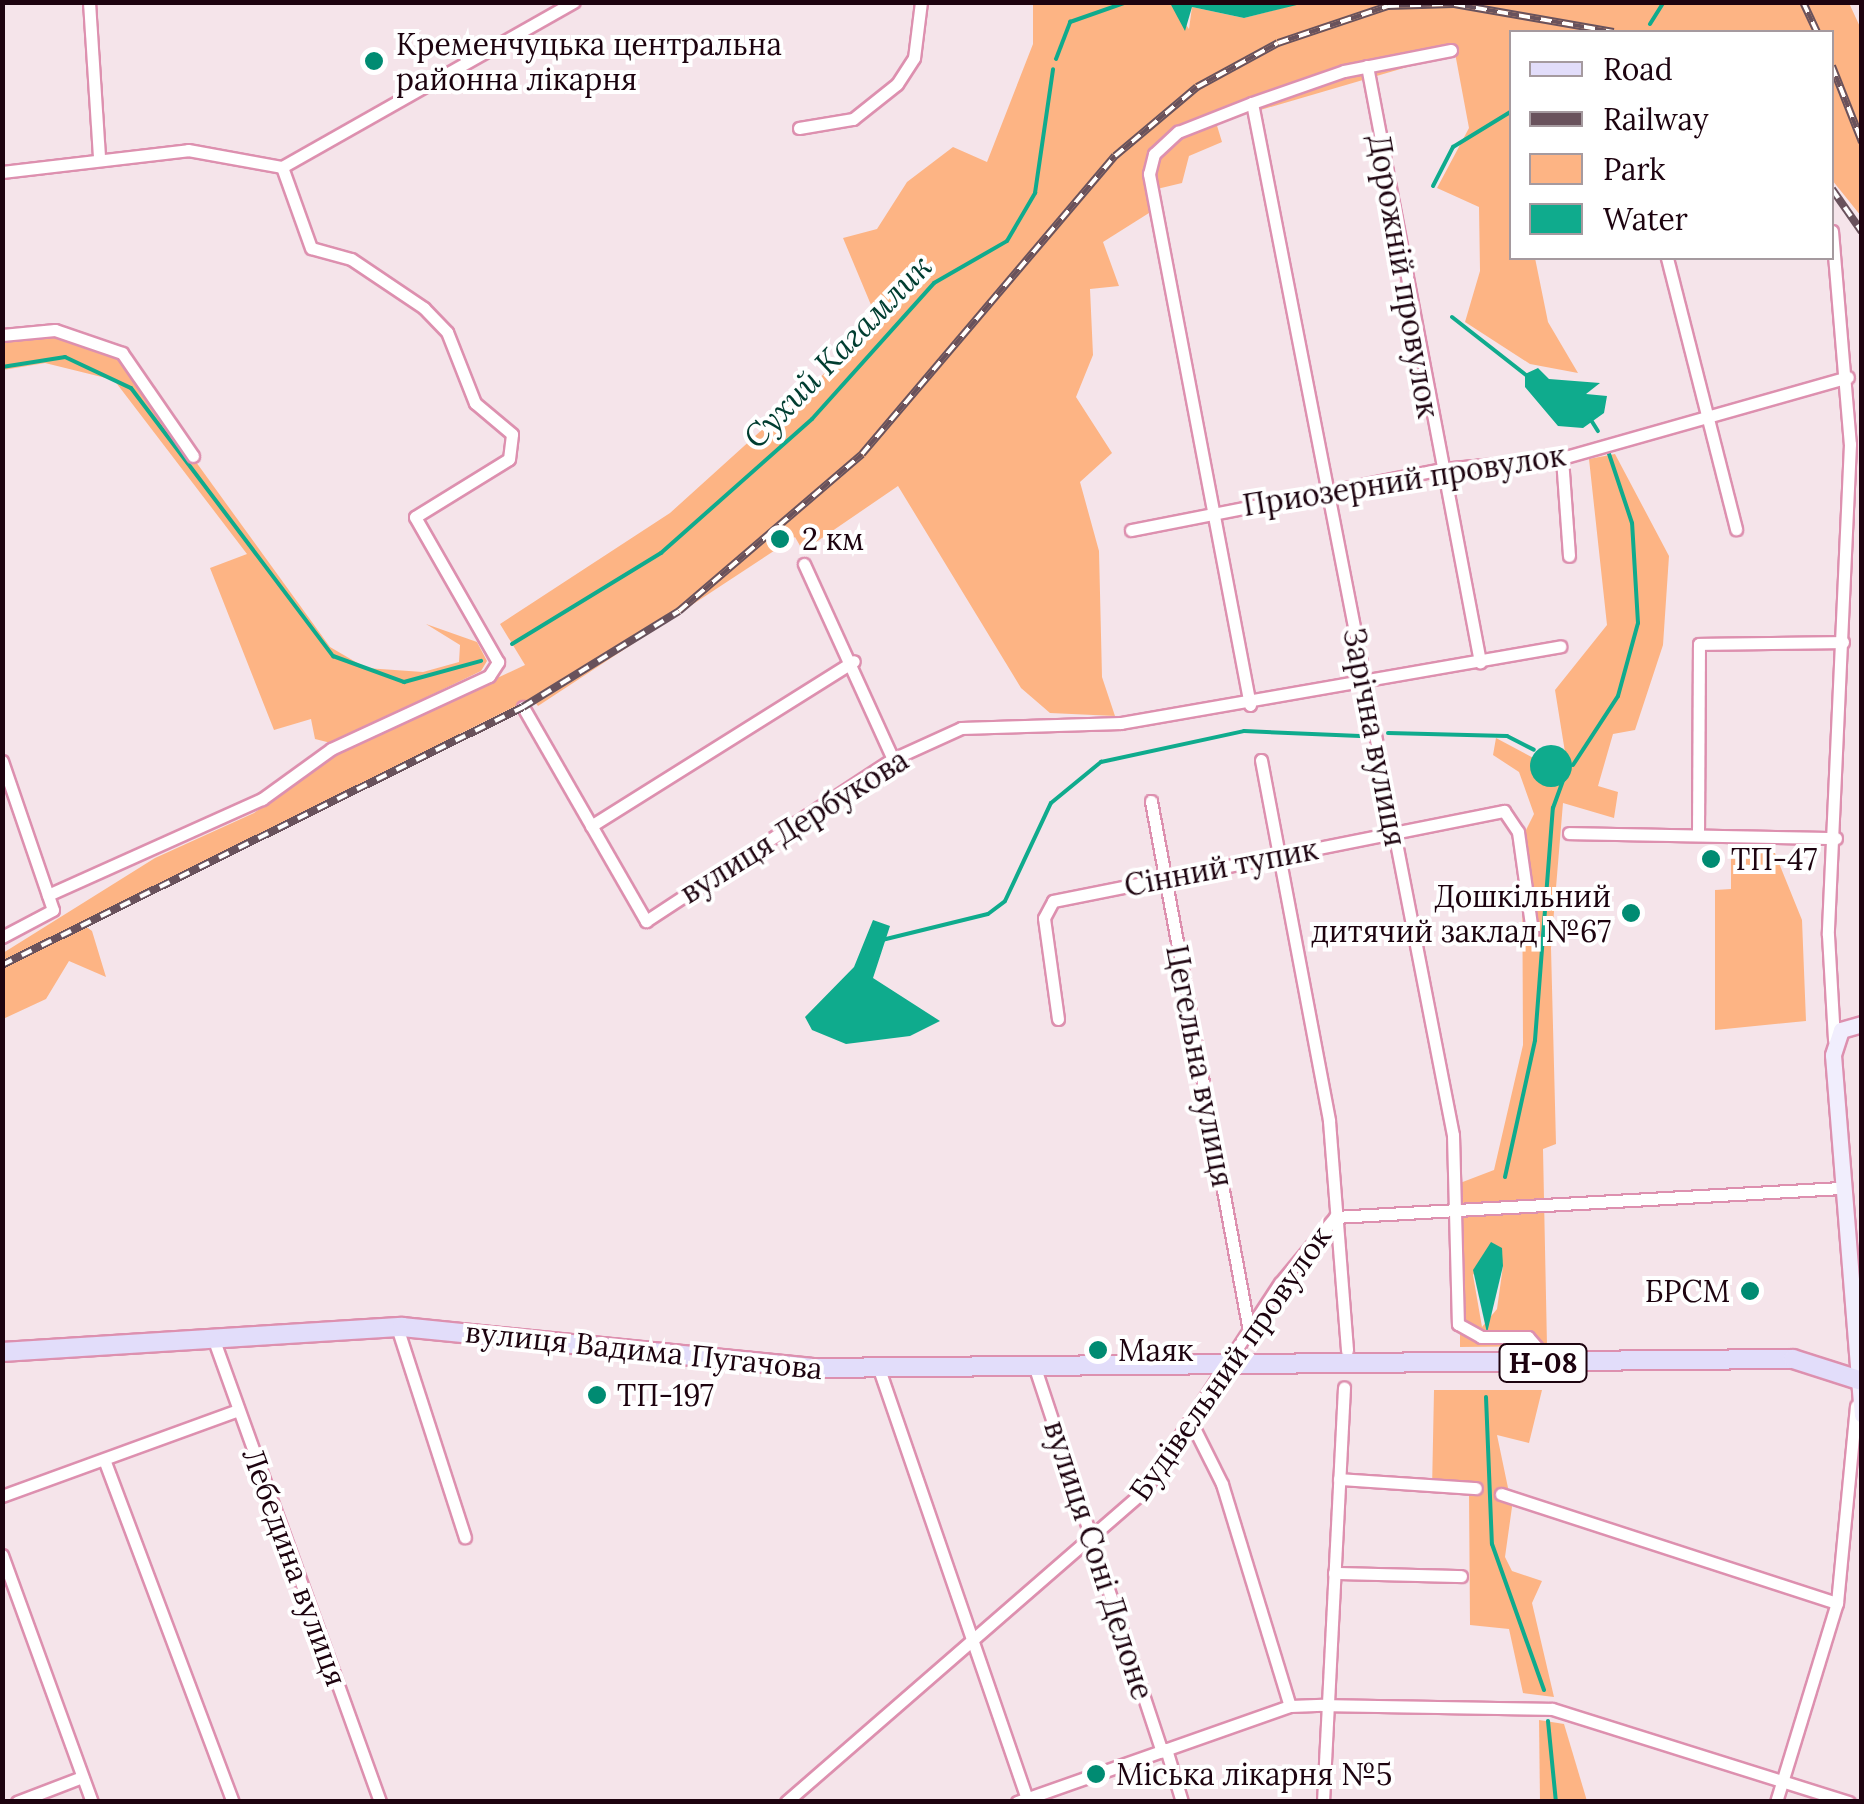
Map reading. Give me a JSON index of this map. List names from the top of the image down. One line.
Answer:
{"streets":{"main road":["вулиця Вадима Пугачова","Н-08"],"street":["Дорожній провулок","Приозерний провулок","Зарічна вулиця","вулиця Дербукова","Сінний тупик","Цегельна вулиця","Будівельний провулок","вулиця Соні Делоне","Лебедина вулиця"]},"crossings":[["Дорожній провулок","Приозерний провулок"],["Дорожній провулок","вулиця Дербукова"],["Приозерний провулок","Зарічна вулиця"],["Зарічна вулиця","вулиця Дербукова"],["Зарічна вулиця","Сінний тупик"],["Зарічна вулиця","Будівельний провулок"],["Зарічна вулиця","Н-08"],["Сінний тупик","Цегельна вулиця"],["Цегельна вулиця","Будівельний провулок"],["вулиця Вадима Пугачова","Будівельний провулок"],["вулиця Вадима Пугачова","Н-08"],["вулиця Вадима Пугачова","вулиця Соні Делоне"],["вулиця Вадима Пугачова","Лебедина вулиця"],["Будівельний провулок","Н-08"],["Будівельний провулок","вулиця Соні Делоне"]],"water":["Сухий Кагамлик"],"places":["Кременчуцька центральна районна лікарня","2 км","ТП-47","Дошкільний дитячий заклад №67","БРСМ","Маяк","ТП-197","Міська лікарня №5"],"legend":["Road","Railway","Park","Water"]}
